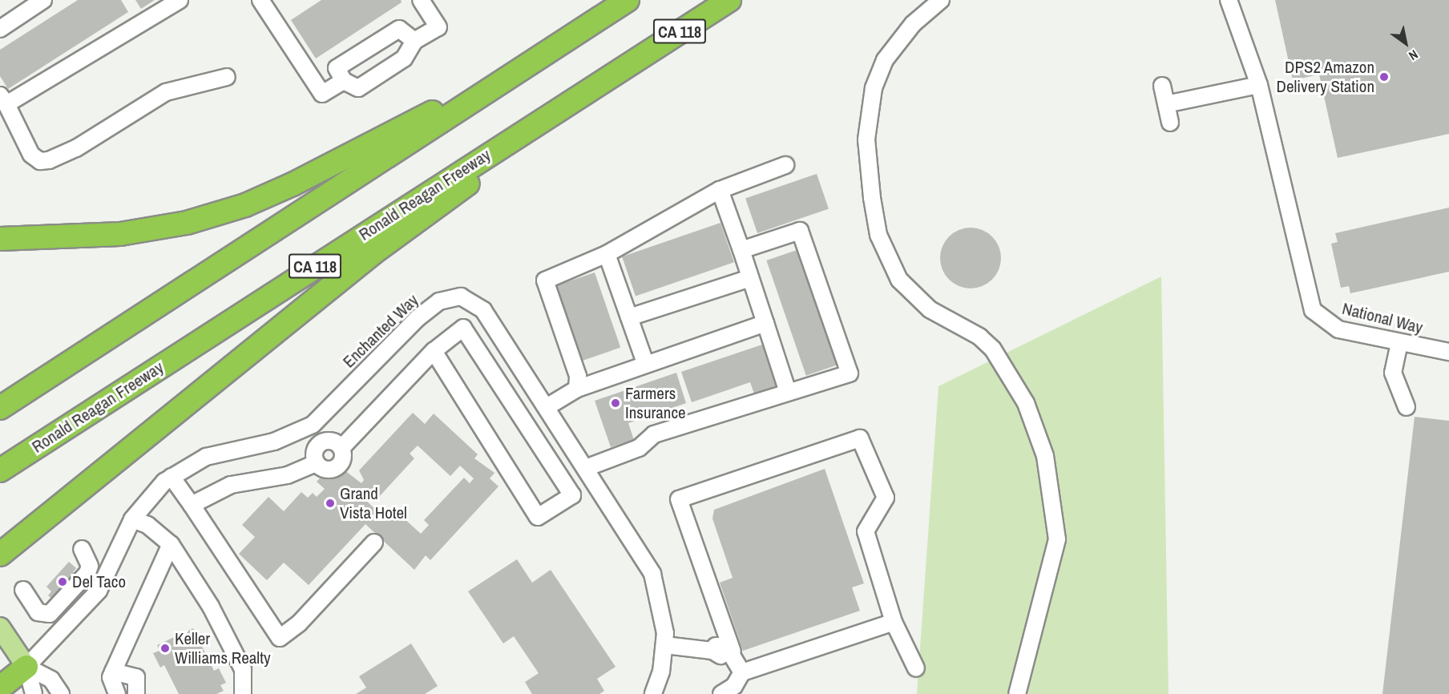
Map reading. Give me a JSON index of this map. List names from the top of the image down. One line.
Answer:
{"streets":{"highway":["CA 118","Ronald Reagan Freeway"],"street":["National Way","Enchanted Way"]},"places":["DPS2 Amazon Delivery Station","Farmers Insurance","Grand Vista Hotel","Del Taco","Keller Williams Realty"],"north":"bottom right"}
